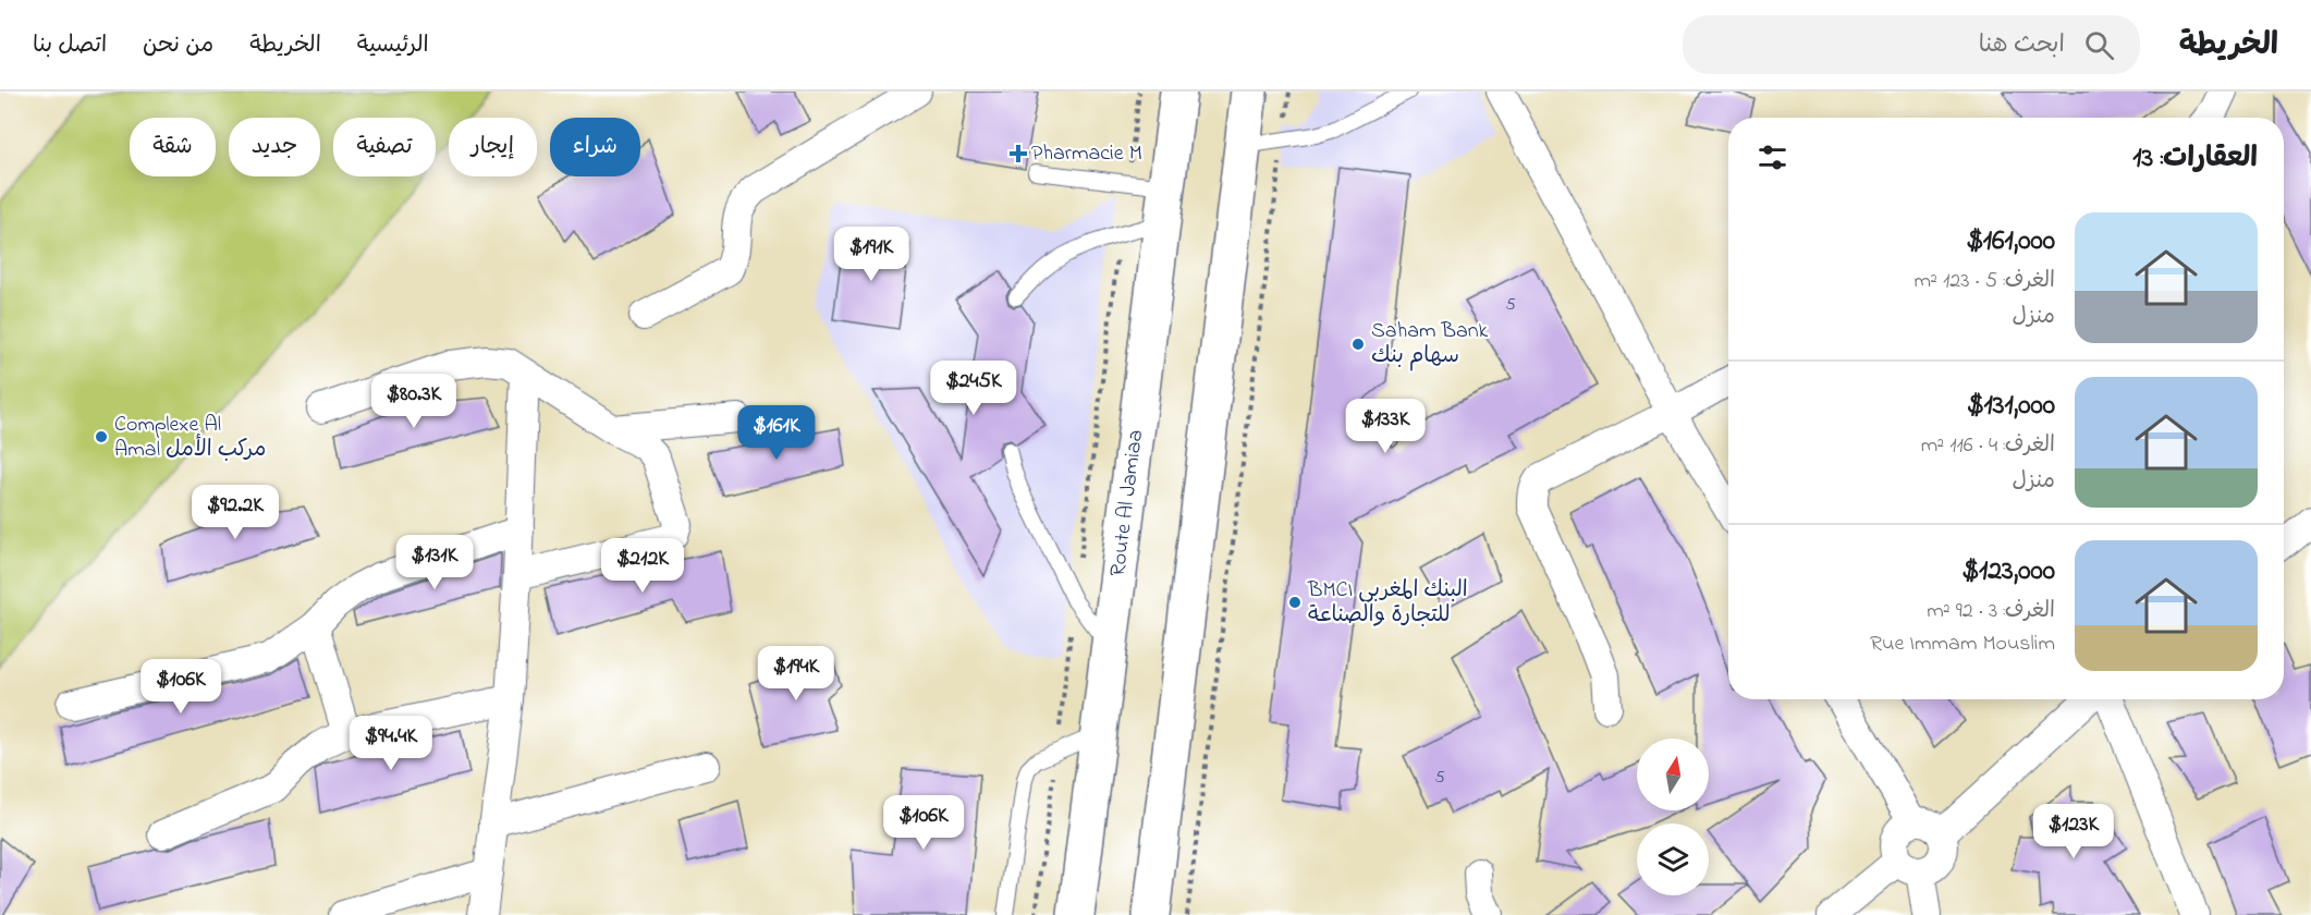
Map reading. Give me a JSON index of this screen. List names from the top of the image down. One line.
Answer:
{"streets":{"main road":["Route Al Jamiaa"]},"places":{"health":["Pharmacie M"],"other":["Saham Bank سهام بنك","Complexe Al Amal مركب الأمل","BMCI البنك المغربي للتجارة والصناعة"]},"house_numbers":["5","5"],"north":"top","page":{"header":"الخريطة","search":"ابحث هنا","nav":["الرئيسية","الخريطة","من نحن","اتصل بنا"],"chip":["شراء","إيجار","تصفية","جديد","شقة"],"heading":"العقارات: 13","list":[{"name":"$161,000","note":"الغرف: 5 · 123 m² · منزل"},{"name":"$131,000","note":"الغرف: 4 · 116 m² · منزل"},{"name":"$123,000","note":"الغرف: 3 · 92 m² · Rue Immam Mouslim"}],"price":["$191K","$245K","$80.3K","$133K","$161K","$92.2K","$131K","$212K","$194K","$106K","$94.4K","$106K","$123K"]}}
